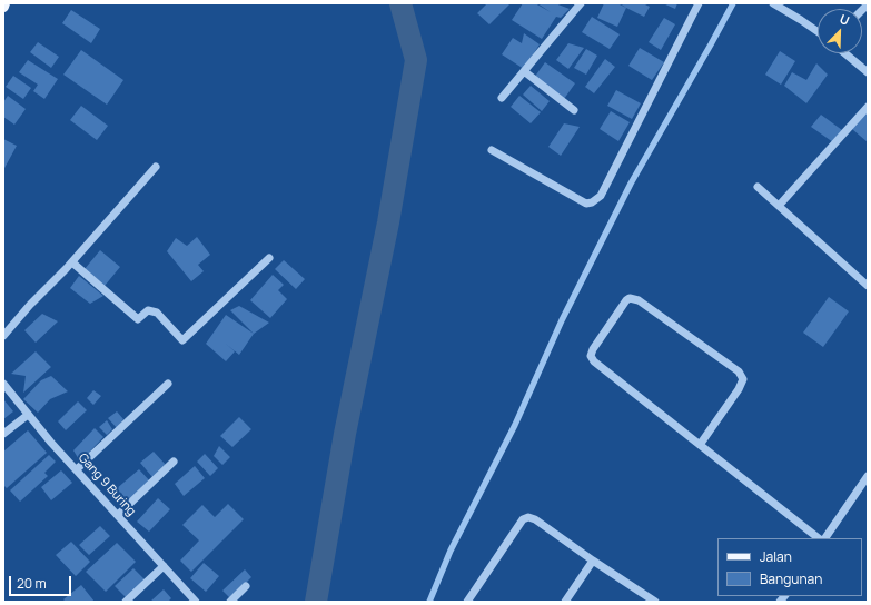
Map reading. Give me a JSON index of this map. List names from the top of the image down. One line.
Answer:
{"streets":{"street":["Gang 9 Buring"]},"legend":["Jalan","Bangunan"],"scale_bar":"20 m","north":"top right"}
